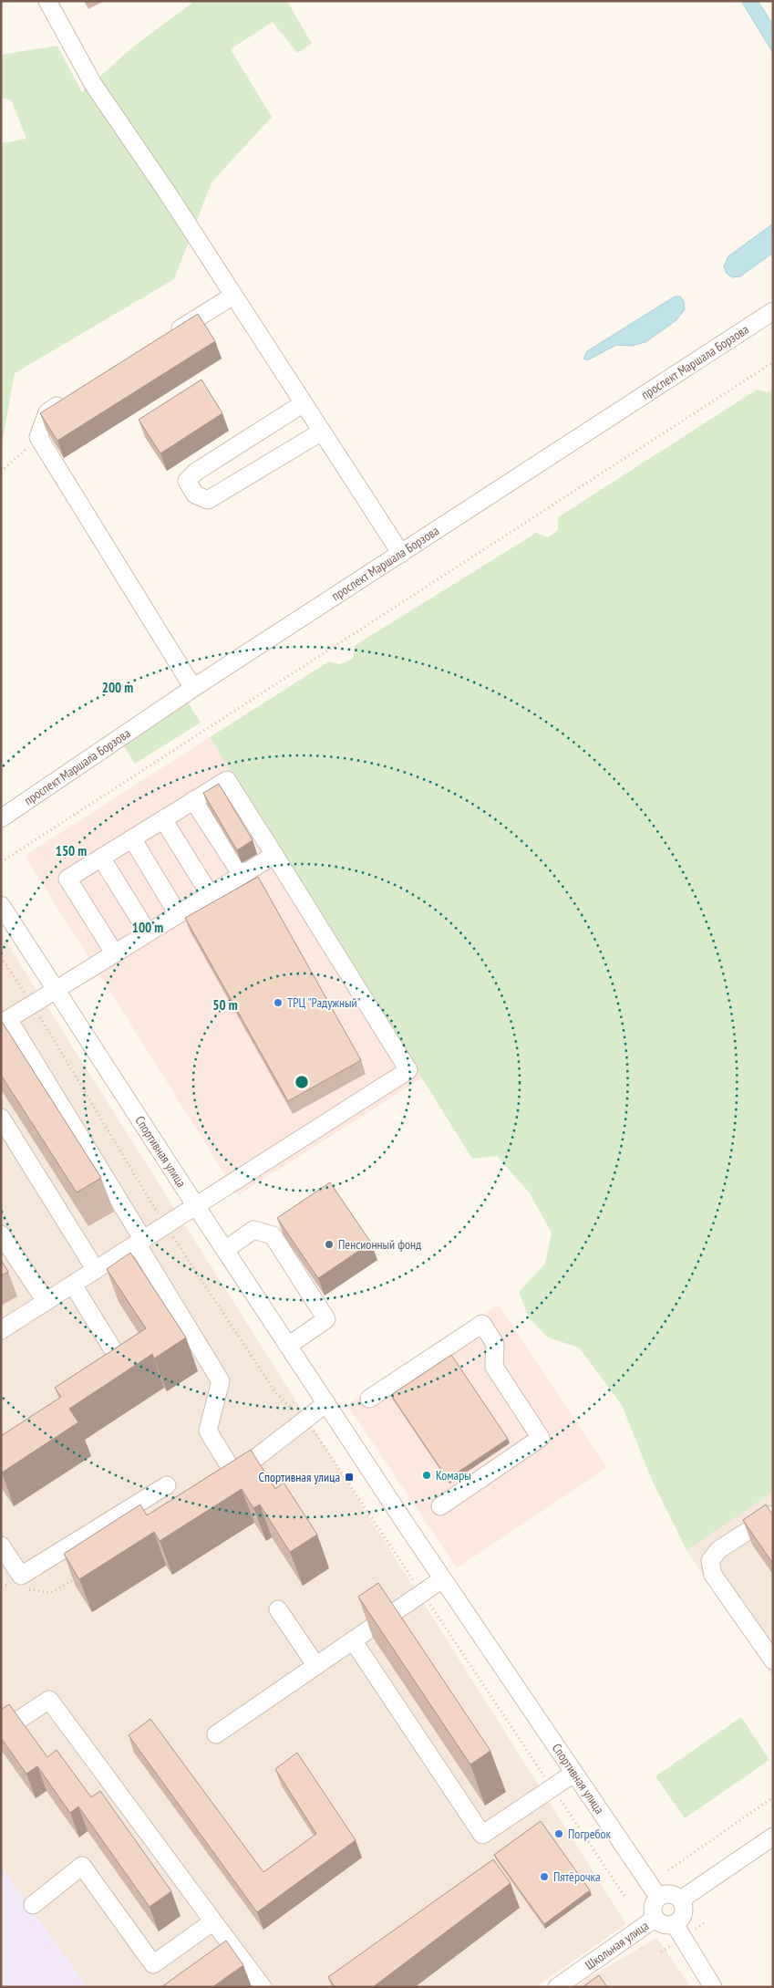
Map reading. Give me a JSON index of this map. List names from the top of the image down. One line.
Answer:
{"streets":{"street":["проспект Маршала Борзова","Спортивная улица","Школьная улица"]},"crossings":[["Спортивная улица","Школьная улица"]],"places":{"other":["ТРЦ \"Радужный\"","Пенсионный фонд","Комары","Погребок","Пятёрочка"],"transit":["Спортивная улица"]},"rings":["200 m","150 m","100 m","50 m"]}
